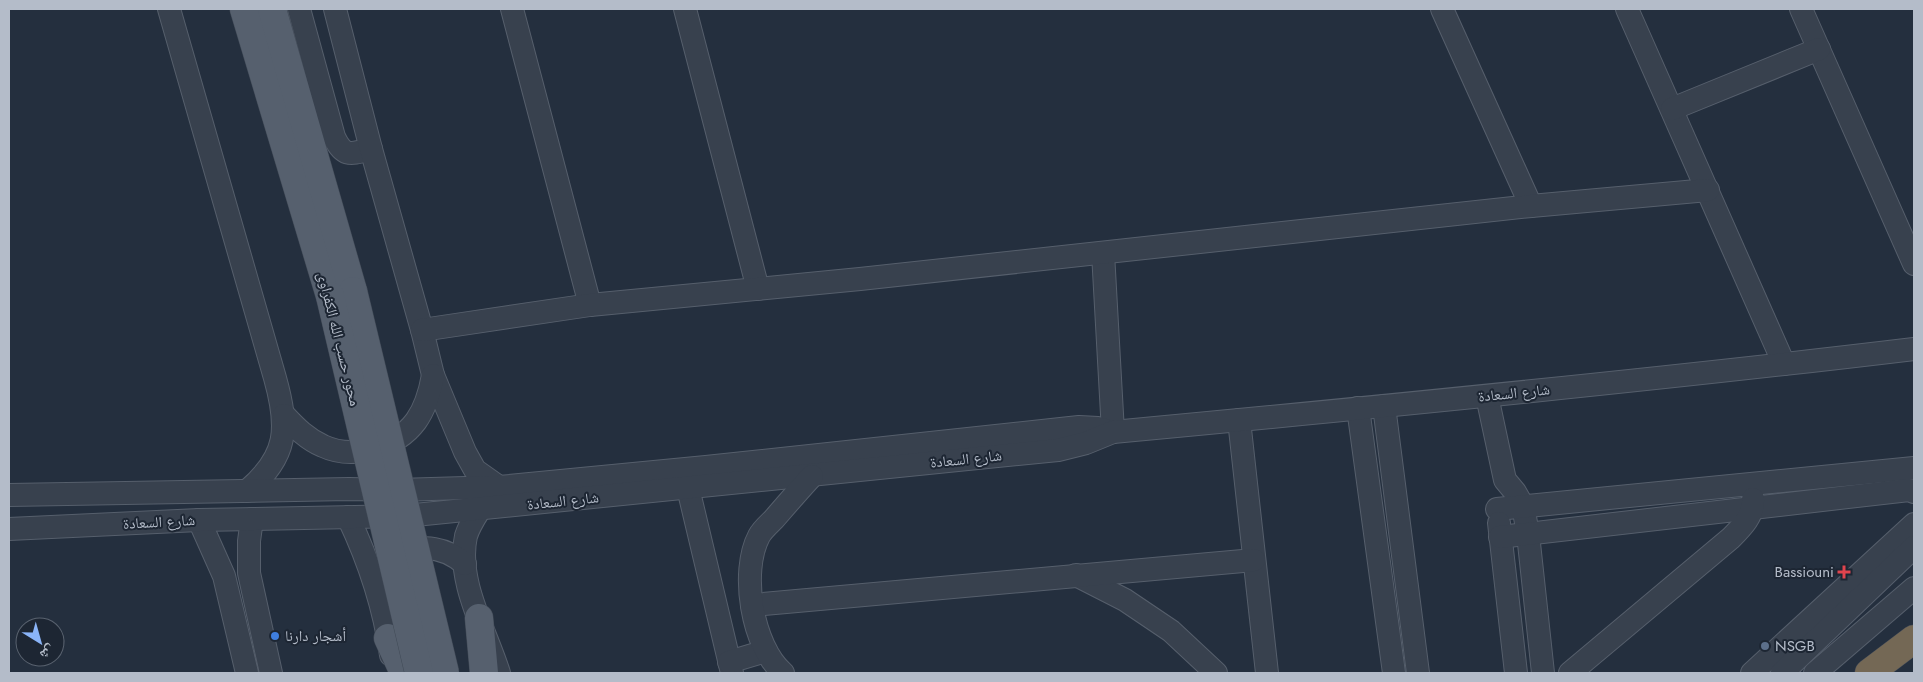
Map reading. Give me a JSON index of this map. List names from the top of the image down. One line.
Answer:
{"streets":{"main road":["محور حسب الله الكفراوى"],"street":["شارع السعادة"]},"places":{"health":["Bassiouni"],"other":["أشجار دارنا","NSGB"]},"north":"bottom right"}
